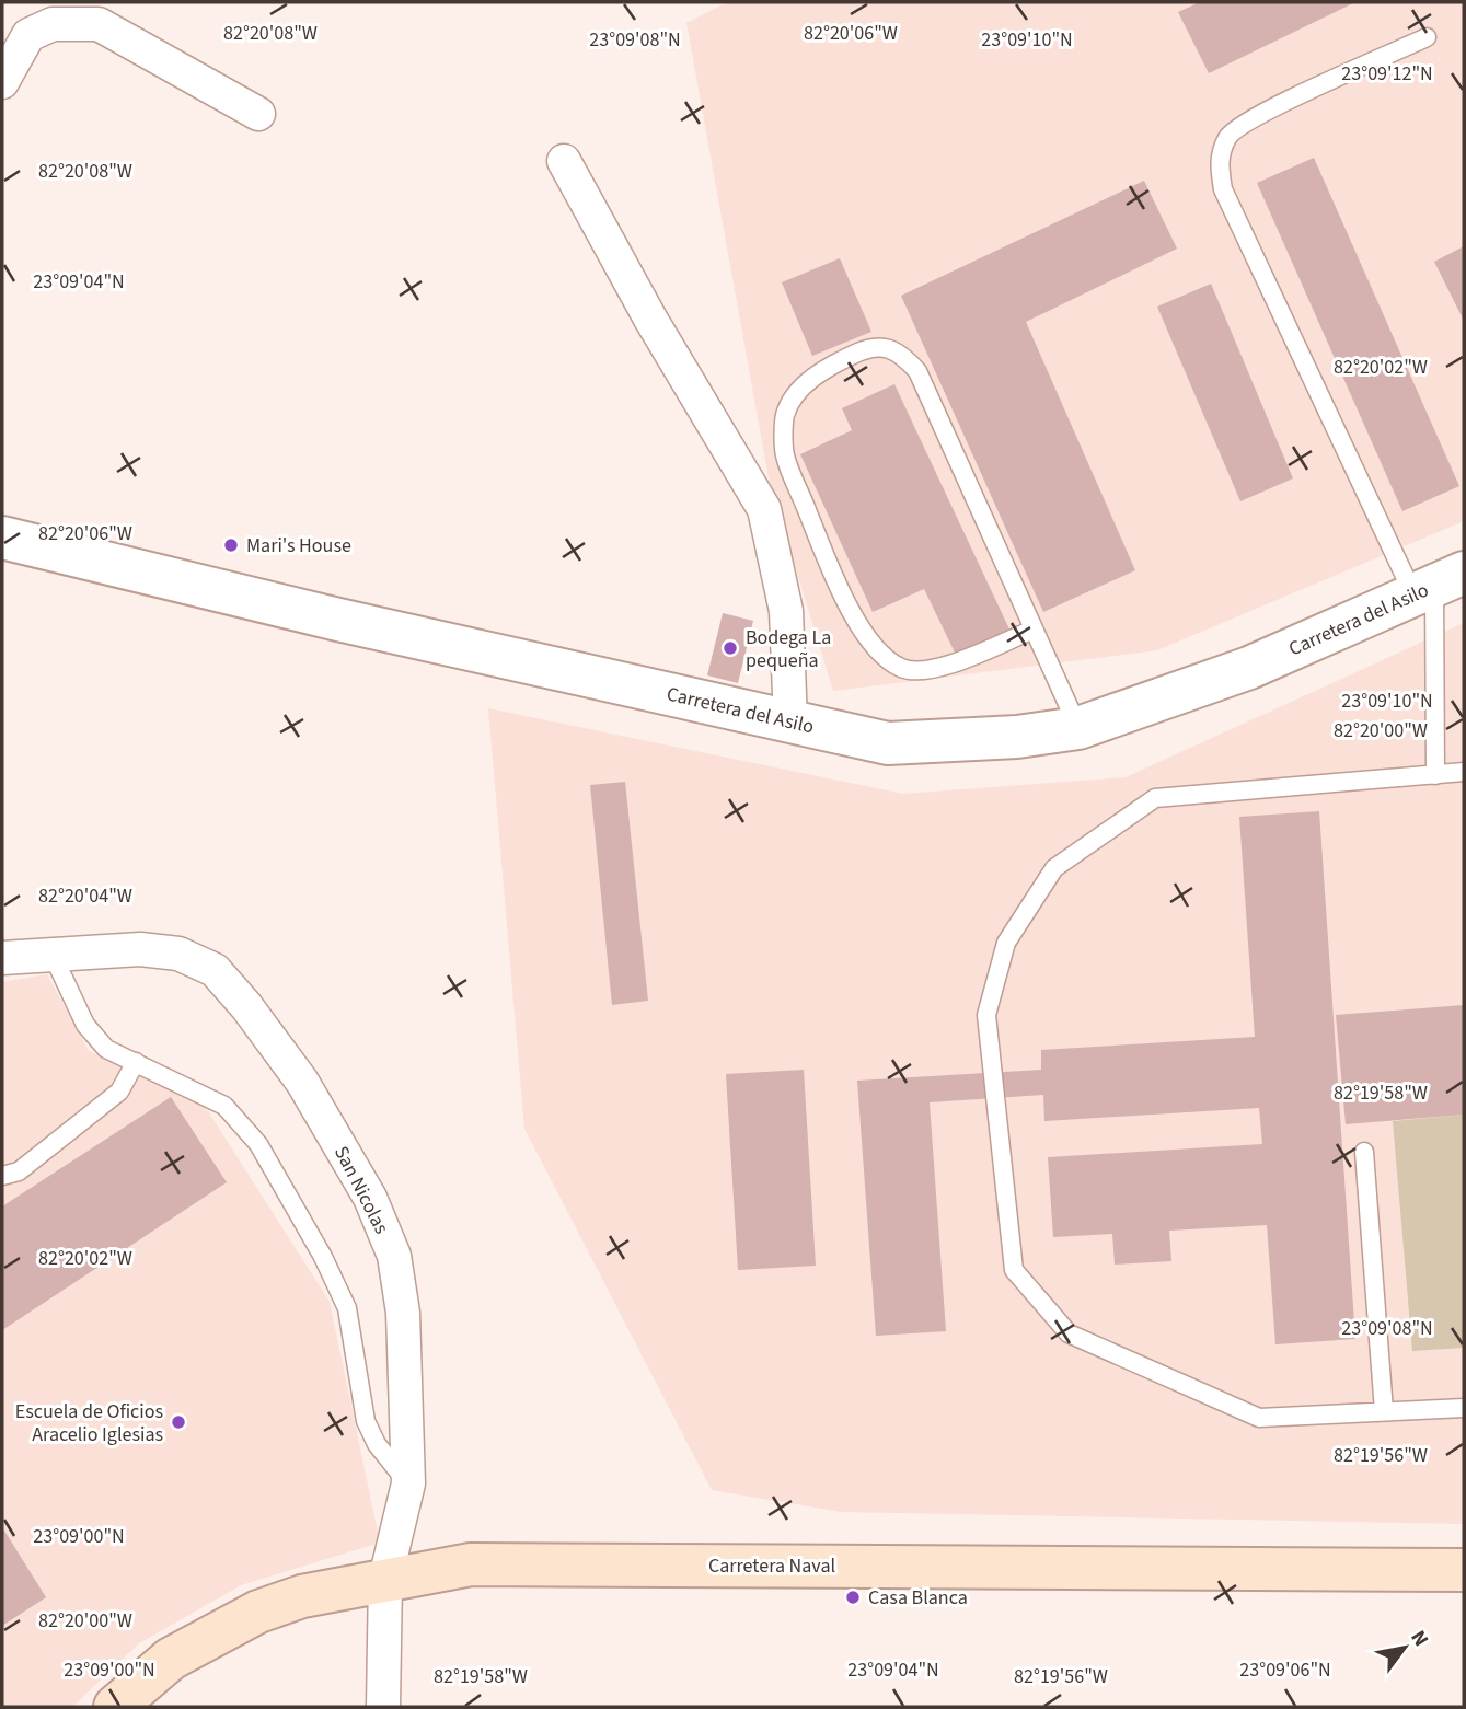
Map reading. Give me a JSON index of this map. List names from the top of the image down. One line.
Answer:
{"streets":{"main road":["Carretera Naval"],"street":["Carretera del Asilo","San Nicolas"]},"crossings":[["San Nicolas","Carretera Naval"]],"places":["Mari's House","Bodega La pequeña","Escuela de Oficios Aracelio Iglesias","Casa Blanca"],"north":"top right","coordinates":["82°20'08\"W","82°20'06\"W","23°09'08\"N","23°09'10\"N","23°09'12\"N","23°09'04\"N","82°20'02\"W","82°20'00\"W","82°20'04\"W","82°19'58\"W","82°19'56\"W","23°09'00\"N","23°09'06\"N"]}
